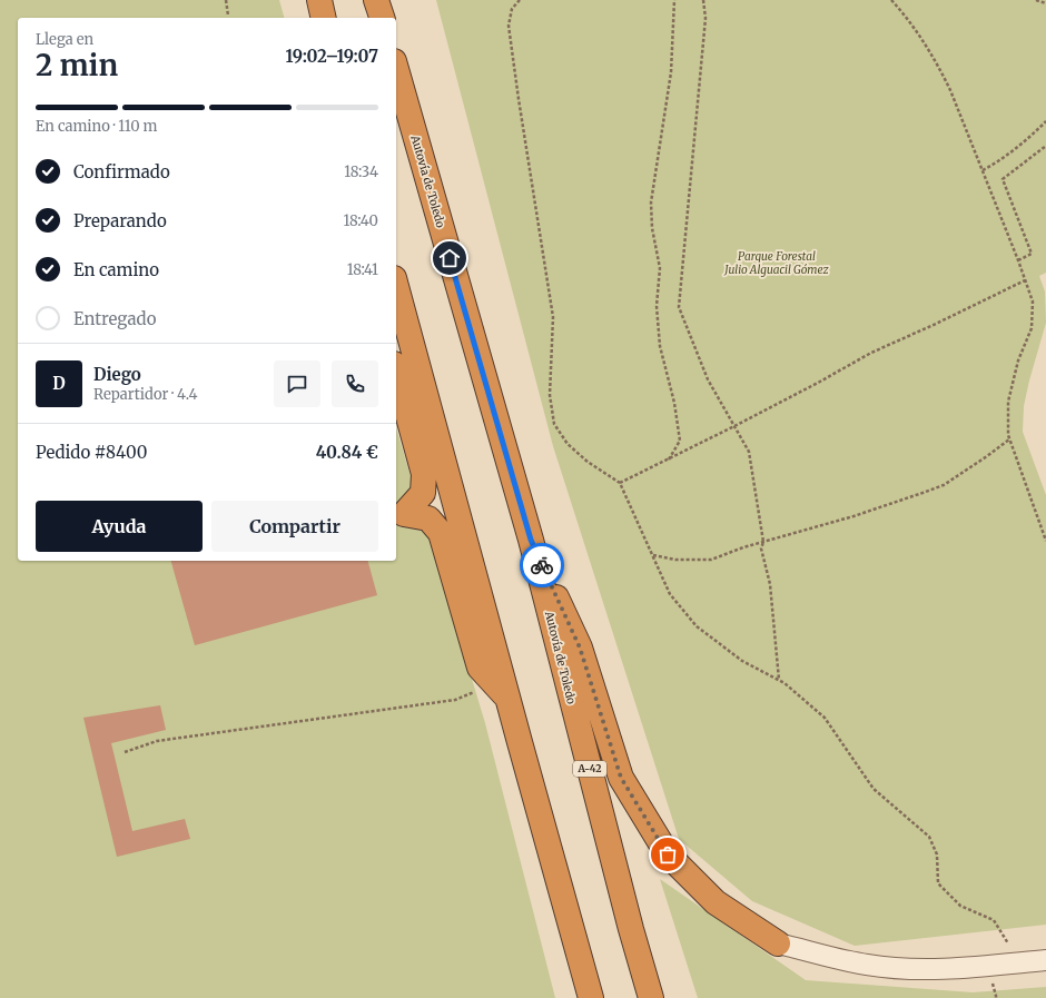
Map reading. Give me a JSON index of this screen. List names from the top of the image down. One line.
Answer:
{"streets":{"highway":["Autovía de Toledo","A-42"]},"parks":["Parque Forestal Julio Alguacil Gómez"],"page":{"heading":["2 min","Llega en","19:02–19:07"],"panel":["Diego","Repartidor · 4.4","Pedido #8400","40.84 €"],"bar":"En camino · 110 m","list":[["Confirmado","18:34"],["Preparando","18:40"],["En camino","18:41"],"Entregado"],"round":"D","buttons":["Ayuda","Compartir"]}}
